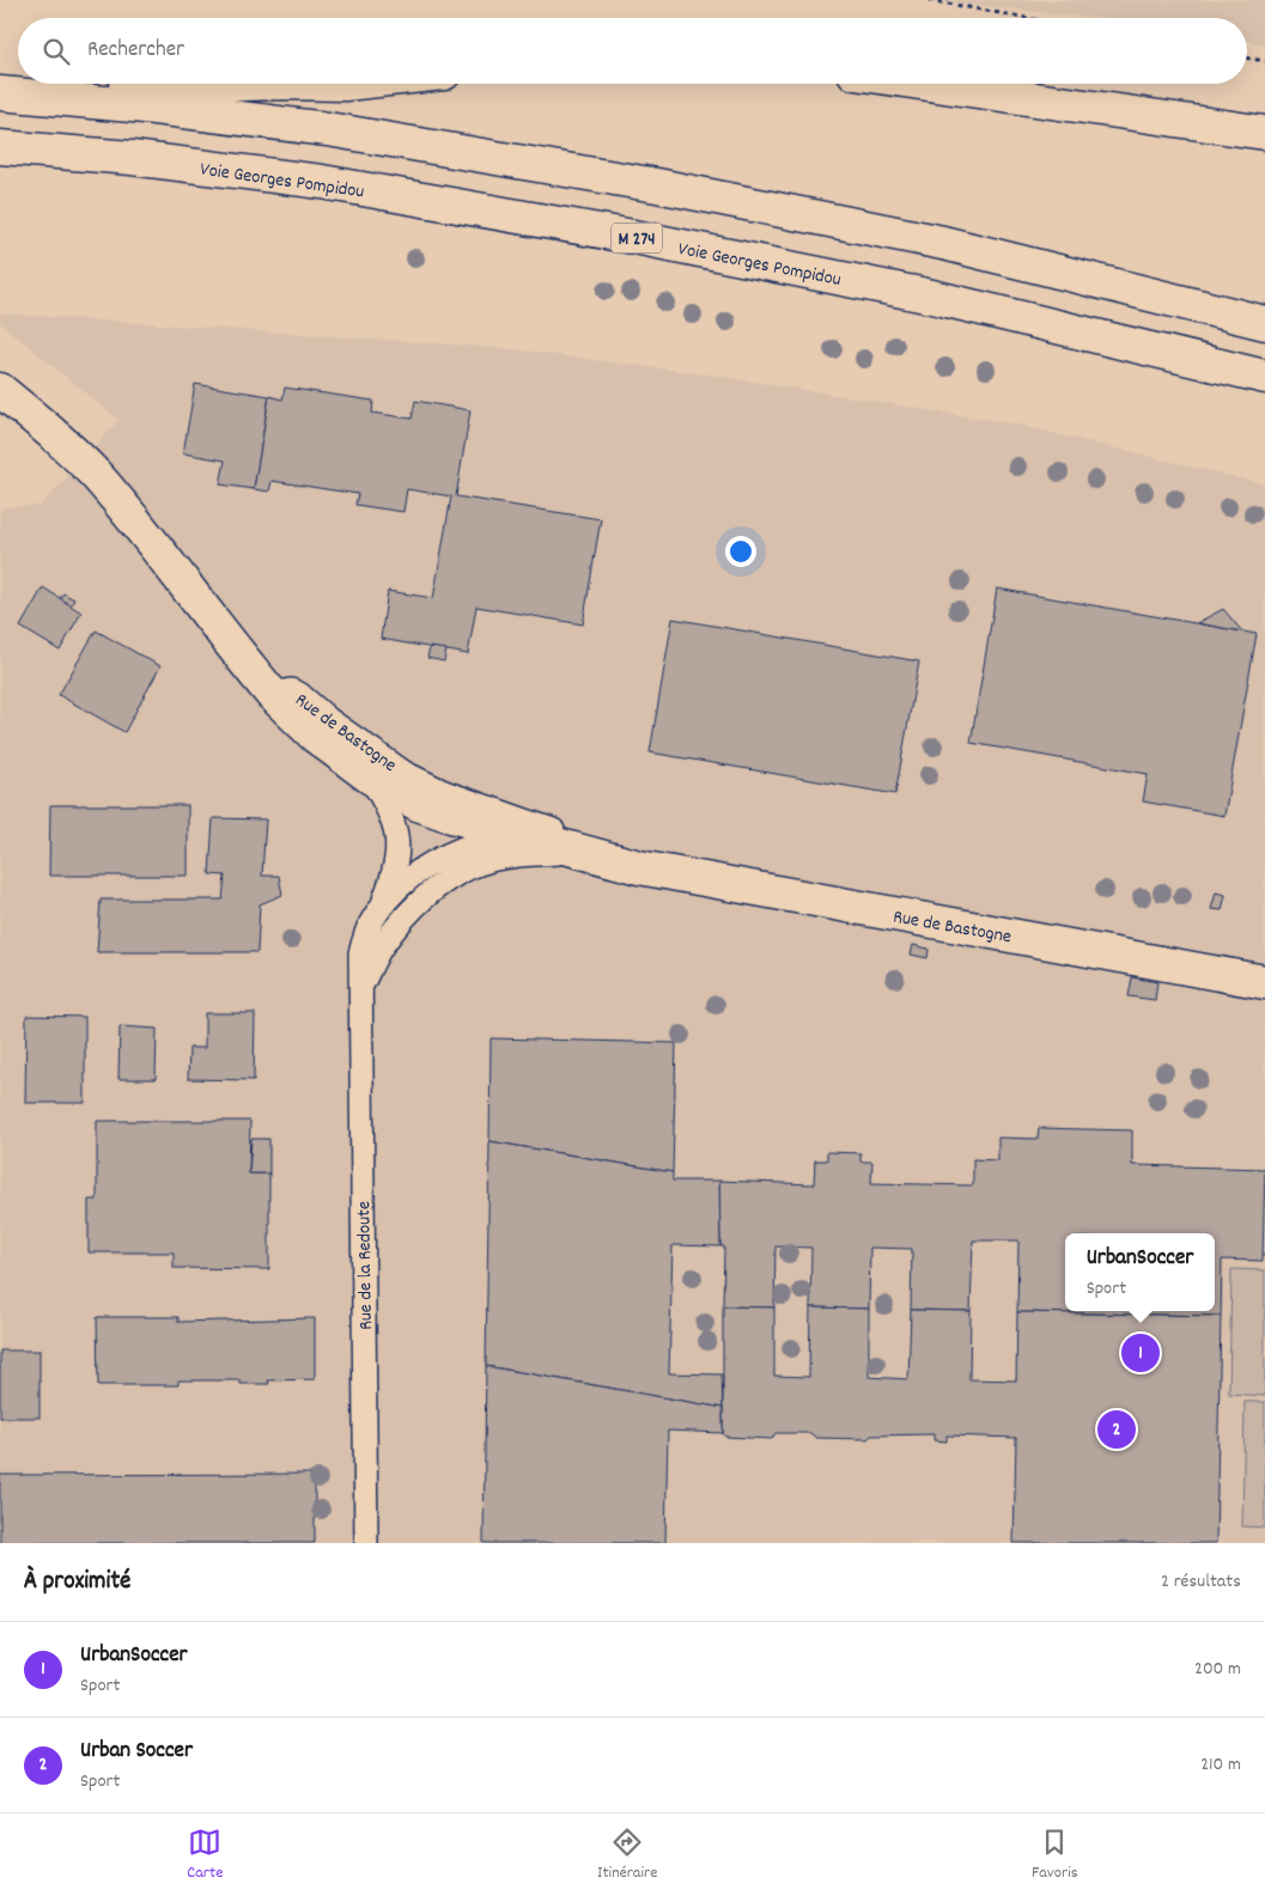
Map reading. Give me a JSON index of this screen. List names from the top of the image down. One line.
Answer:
{"streets":{"main road":["Voie Georges Pompidou","M 274","Rue de Bastogne"],"street":["Rue de la Redoute"]},"crossings":[["Rue de Bastogne","Rue de la Redoute"]],"page":{"search":"Rechercher","popup":["UrbanSoccer","Sport"],"pins":["1","2"],"heading":["À proximité","2 résultats"],"list":[{"mark":"1","name":"UrbanSoccer","note":"Sport","value":"200 m"},{"mark":"2","name":"Urban Soccer","note":"Sport","value":"210 m"}],"nav":["Carte","Itinéraire","Favoris"]}}
